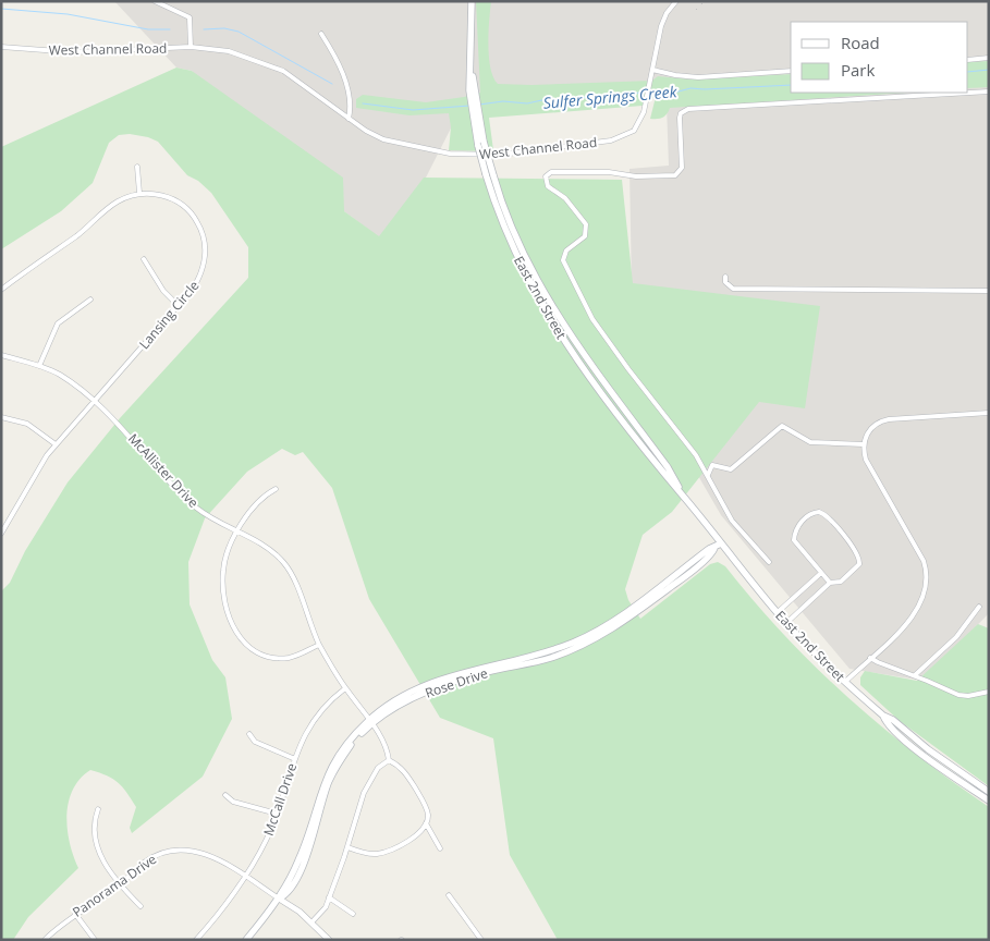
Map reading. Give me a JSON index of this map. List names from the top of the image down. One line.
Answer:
{"streets":{"main road":["East 2nd Street","Rose Drive"],"street":["West Channel Road","Lansing Circle","McAllister Drive","McCall Drive","Panorama Drive"]},"crossings":[["East 2nd Street","Rose Drive"],["Lansing Circle","McAllister Drive"],["McAllister Drive","Rose Drive"],["McAllister Drive","McCall Drive"],["Rose Drive","Panorama Drive"],["McCall Drive","Panorama Drive"]],"water":["Sulfer Springs Creek"],"legend":["Road","Park"]}
